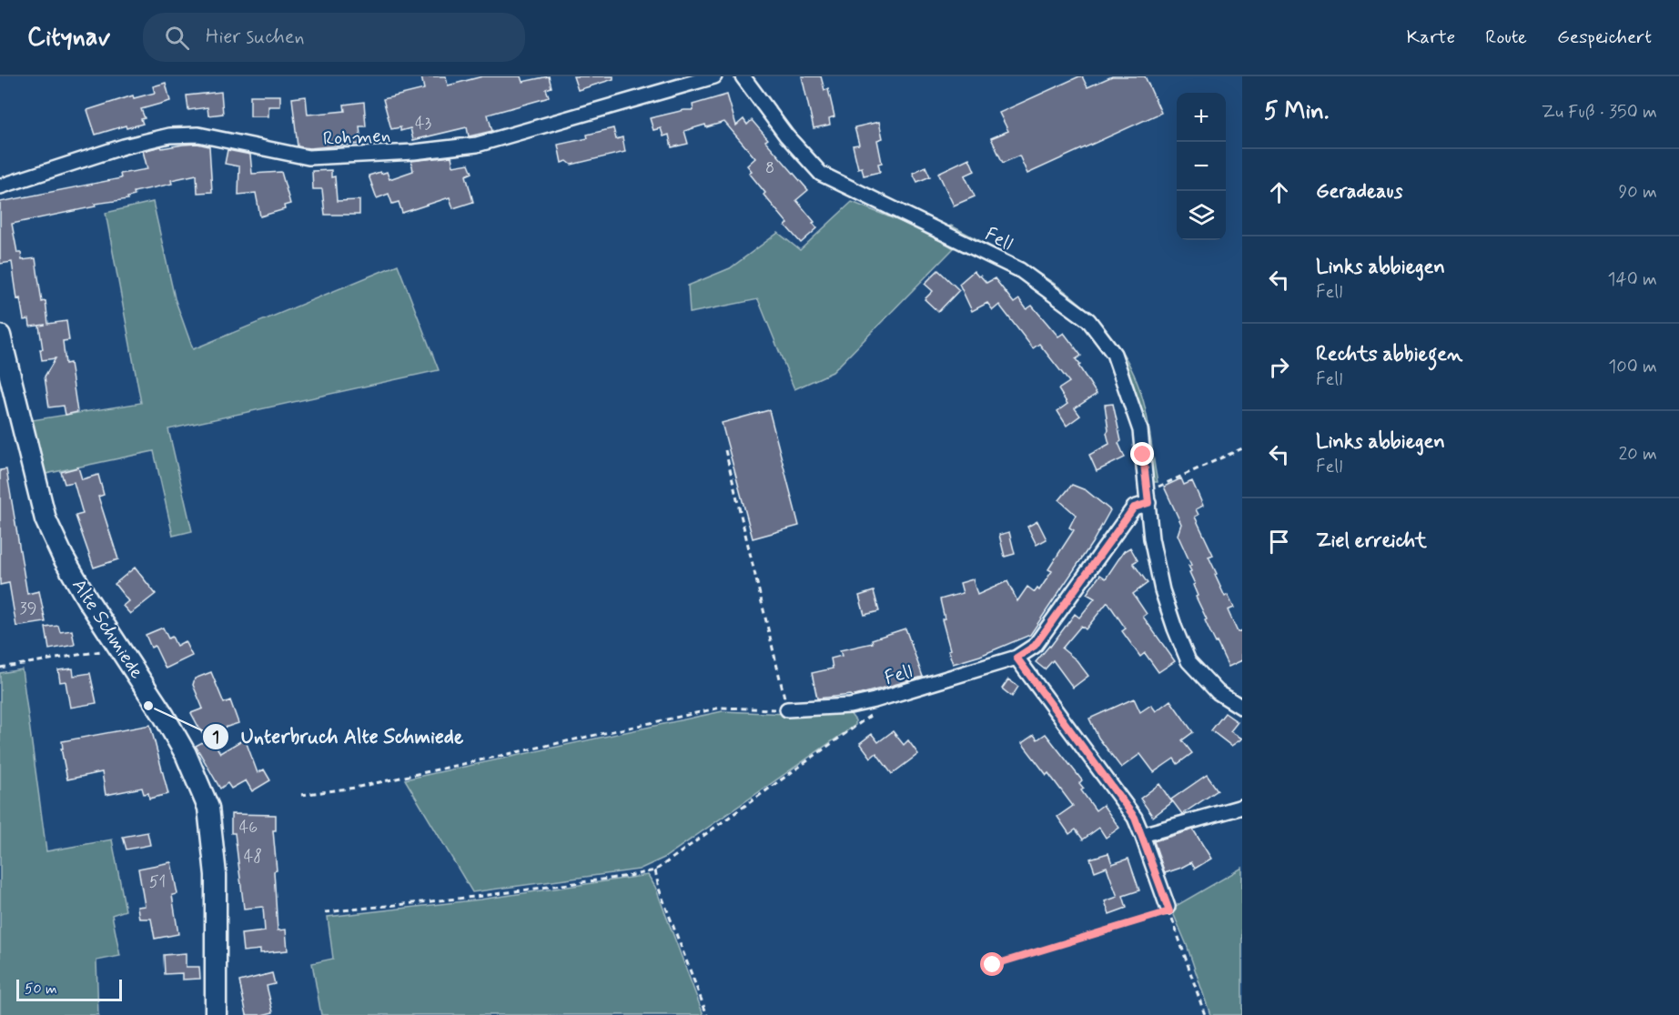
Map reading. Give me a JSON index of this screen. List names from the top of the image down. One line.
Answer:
{"streets":{"street":["Rohmen","Fell","Alte Schmiede"]},"places":["Unterbruch Alte Schmiede"],"house_numbers":["43","8","39","46","48","51"],"scale_bar":"50 m","page":{"header":"Citynav","search":"Hier suchen","nav":["Karte","Route","Gespeichert"],"heading":["5 Min.","Zu Fuß · 350 m"],"map_buttons":["+","−"],"list":[["Geradeaus","90 m"],["Links abbiegen","Fell","140 m"],["Rechts abbiegen","Fell","100 m"],["Links abbiegen","Fell","20 m"],"Ziel erreicht"],"scale":"50 m"}}
